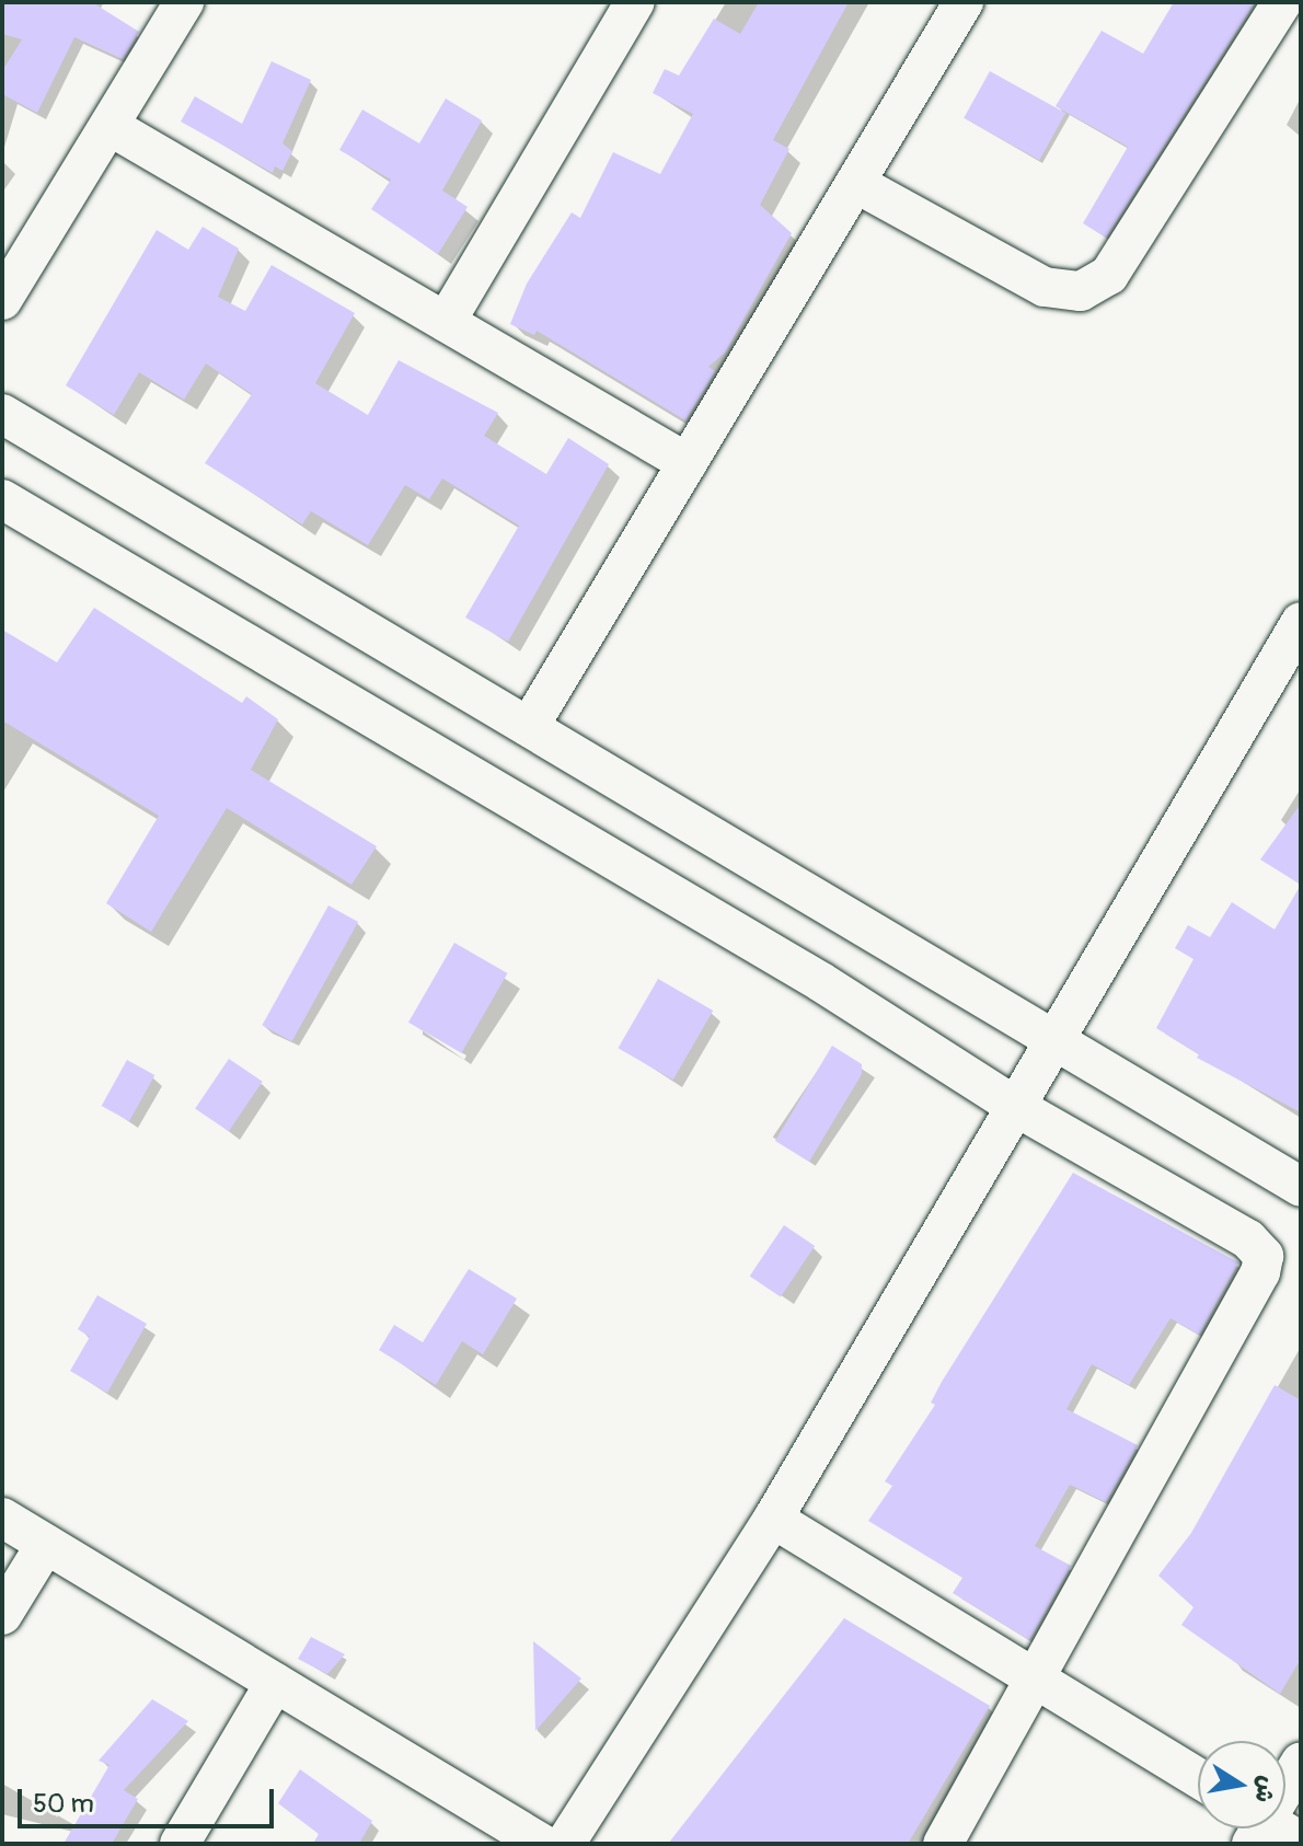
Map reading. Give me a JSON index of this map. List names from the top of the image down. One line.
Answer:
{"scale_bar":"50 m","north":"right"}
